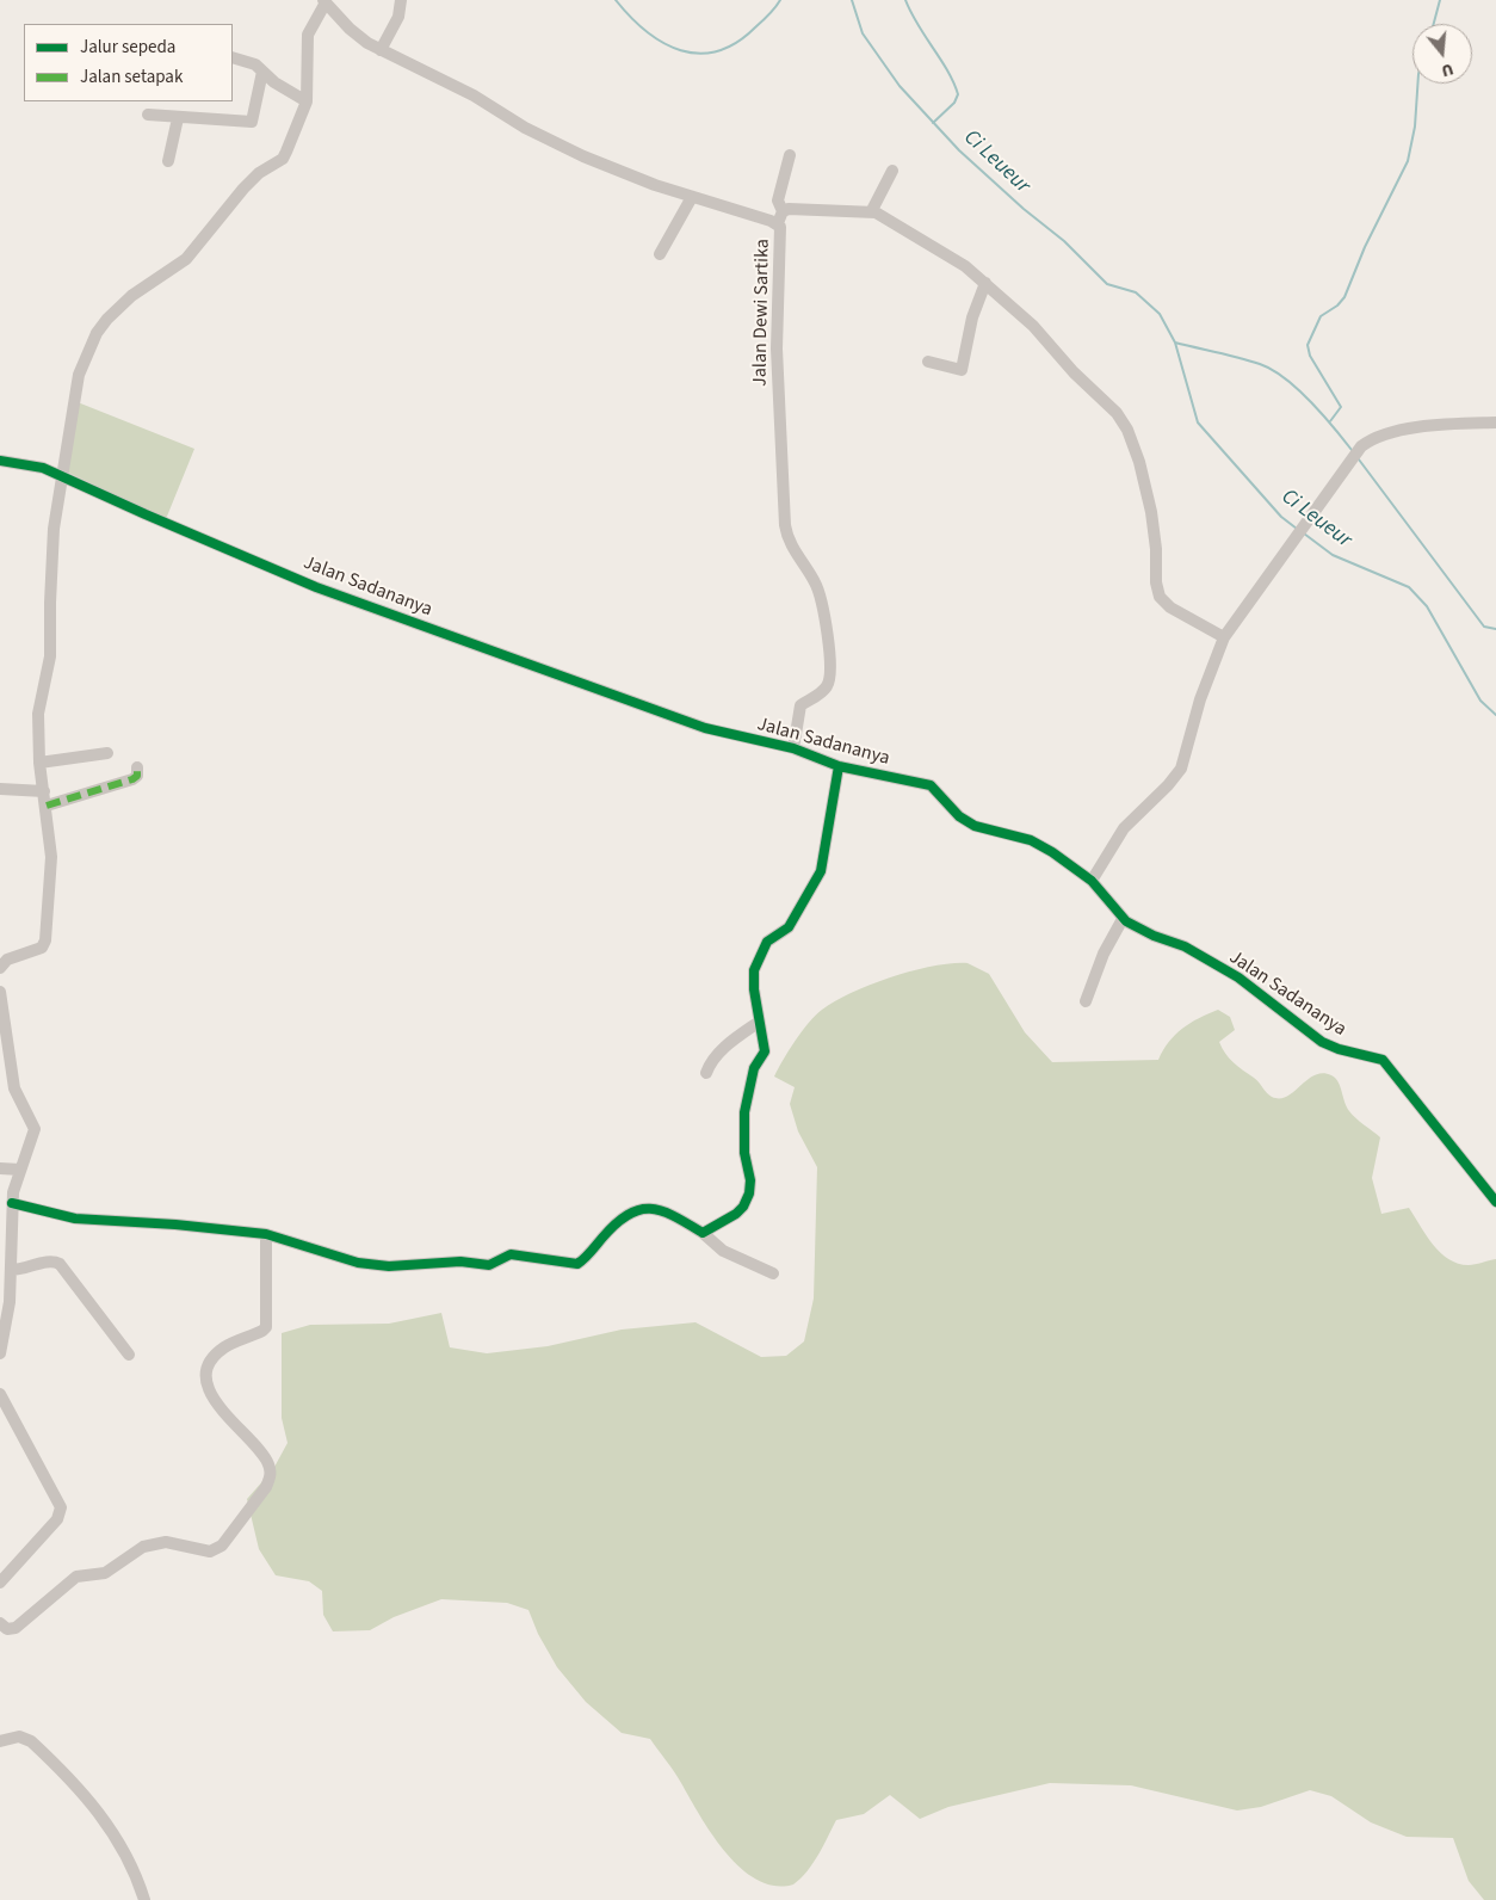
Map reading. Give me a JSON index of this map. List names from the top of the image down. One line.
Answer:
{"streets":{"street":["Jalan Dewi Sartika","Jalan Sadananya"]},"crossings":[["Jalan Dewi Sartika","Jalan Sadananya"]],"water":["Ci Leueur"],"legend":["Jalur sepeda","Jalan setapak"],"north":"bottom"}
